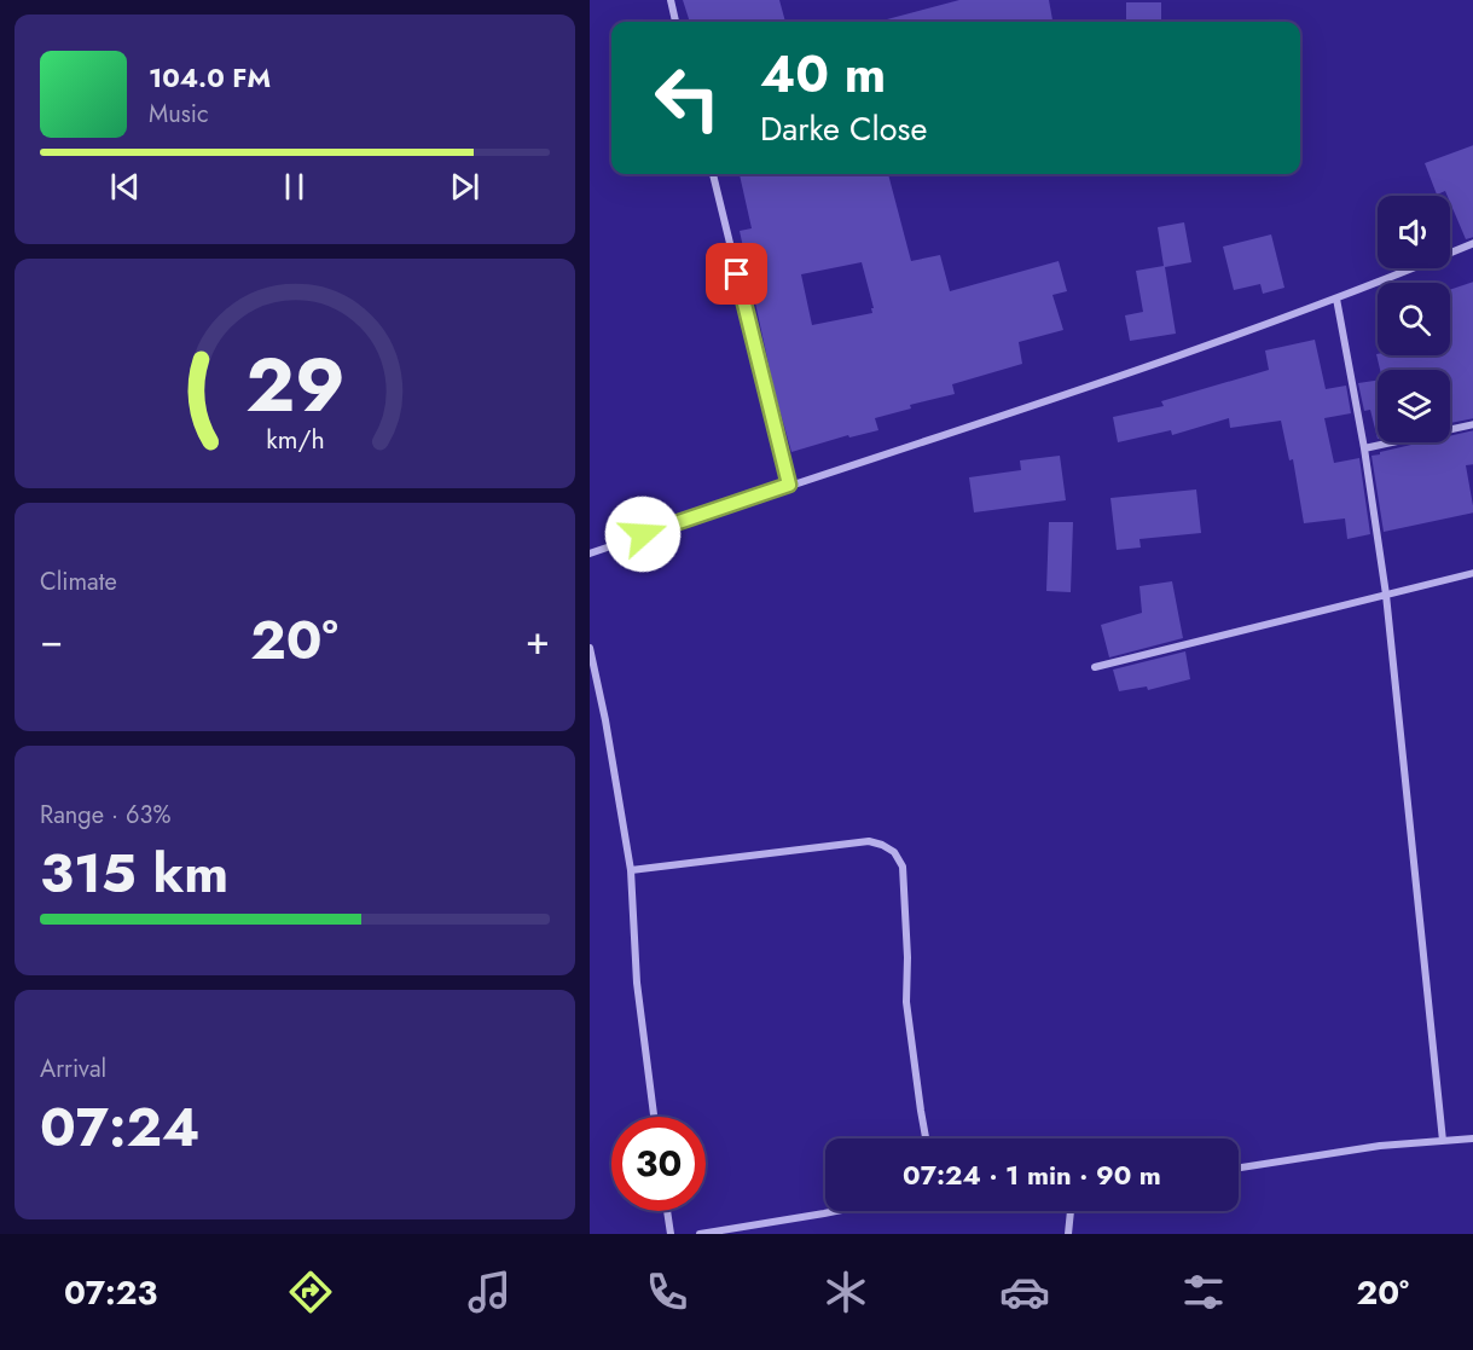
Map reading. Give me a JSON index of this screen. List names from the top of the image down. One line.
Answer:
{"page":{"turn":["40 m","Darke Close"],"song":["104.0 FM","Music"],"tile":["Climate",["Range · 63%","315 km"],["Arrival","07:24"]],"heat":["−","20°","+"],"limit":"30","trip":"07:24 · 1 min · 90 m","tabs":["07:23","20°"],"gauge":["29","km/h"]}}
